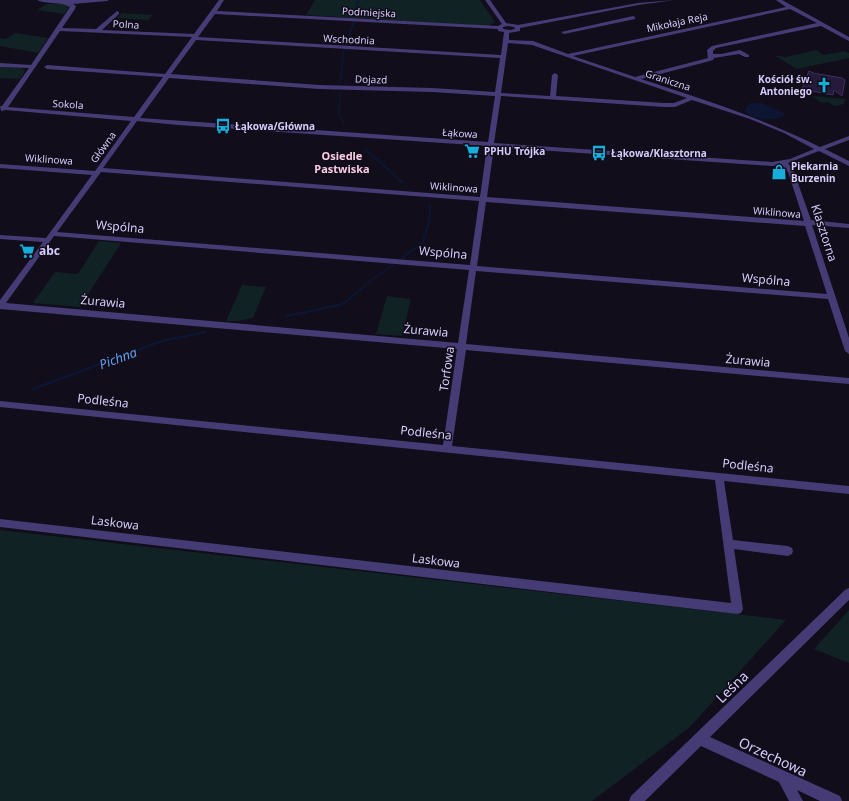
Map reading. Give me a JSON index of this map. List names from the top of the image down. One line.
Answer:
{"streets":{"street":["Podmiejska","Mikołaja Reja","Polna","Wschodnia","Dojazd","Graniczna","Sokola","Łąkowa","Główna","Wiklinowa","Wspólna","Klasztorna","Żurawia","Torfowa","Podleśna","Laskowa","Leśna","Orzechowa"]},"crossings":[["Podmiejska","Główna"],["Mikołaja Reja","Graniczna"],["Polna","Wschodnia"],["Polna","Główna"],["Wschodnia","Główna"],["Wschodnia","Torfowa"],["Dojazd","Graniczna"],["Dojazd","Główna"],["Dojazd","Torfowa"],["Graniczna","Torfowa"],["Sokola","Łąkowa"],["Sokola","Główna"],["Łąkowa","Główna"],["Łąkowa","Klasztorna"],["Łąkowa","Torfowa"],["Główna","Wiklinowa"],["Główna","Wspólna"],["Główna","Żurawia"],["Wiklinowa","Klasztorna"],["Wiklinowa","Torfowa"],["Wspólna","Klasztorna"],["Wspólna","Torfowa"],["Żurawia","Torfowa"],["Torfowa","Podleśna"],["Podleśna","Laskowa"],["Leśna","Orzechowa"]],"districts":["Osiedle Pastwiska"],"water":["Pichna"],"places":{"church":["Kościół św. Antoniego"],"bus stop":["Łąkowa/Główna","Łąkowa/Klasztorna"],"supermarket":["PPHU Trójka","abc"],"shop":["Piekarnia Burzenin"]}}
